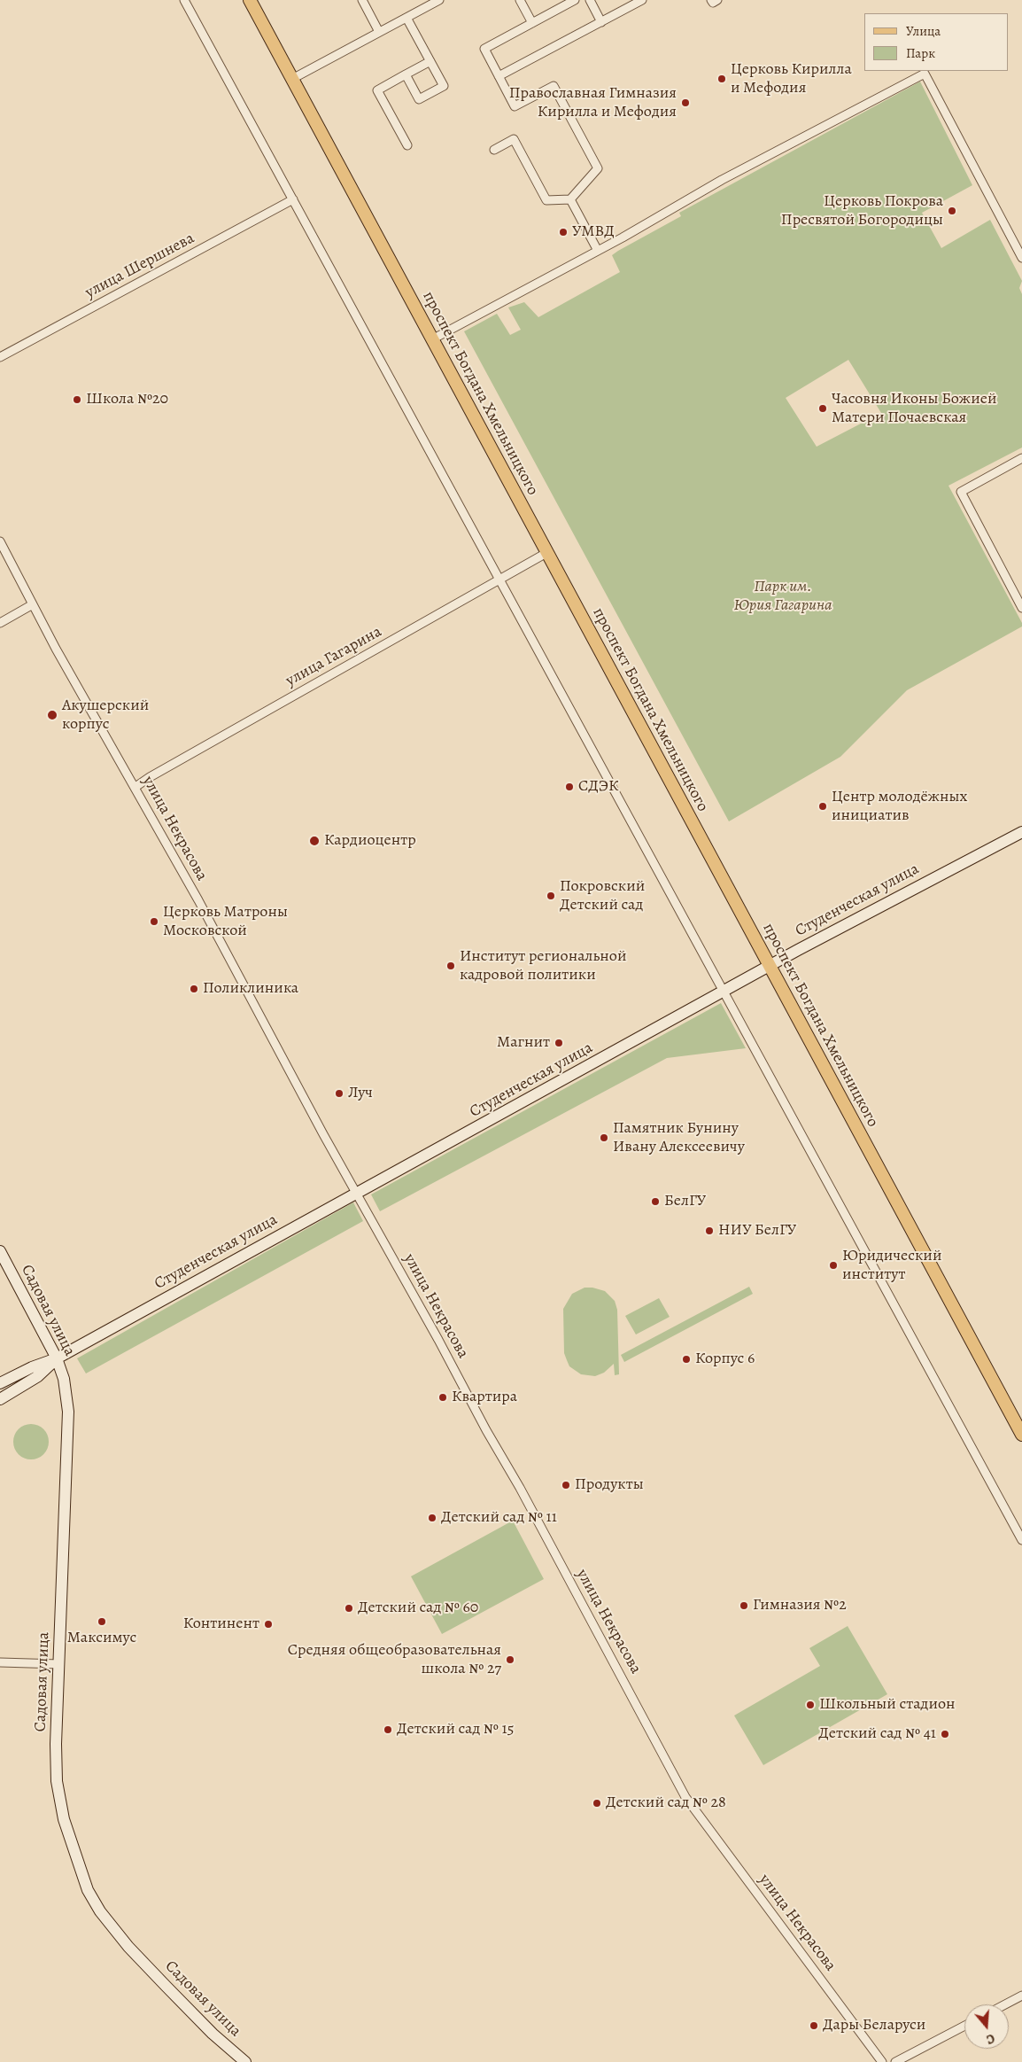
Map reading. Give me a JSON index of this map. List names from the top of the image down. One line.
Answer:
{"streets":{"main road":["проспект Богдана Хмельницкого","Студенческая улица","Садовая улица"],"street":["улица Шершнева","улица Гагарина","улица Некрасова"]},"crossings":[["проспект Богдана Хмельницкого","улица Гагарина"],["проспект Богдана Хмельницкого","Студенческая улица"],["улица Гагарина","улица Некрасова"],["улица Некрасова","Студенческая улица"],["Студенческая улица","Садовая улица"]],"parks":["Парк им. Юрия Гагарина"],"places":["Церковь Кирилла и Мефодия","Православная Гимназия Кирилла и Мефодия","Церковь Покрова Пресвятой Богородицы","УМВД","Школа №20","Часовня Иконы Божией Матери Почаевская","Акушерский корпус","СДЭК","Центр молодёжных инициатив","Кардиоцентр","Покровский Детский сад","Церковь Матроны Московской","Институт региональной кадровой политики","Поликлиника","Магнит","Луч","Памятник Бунину Ивану Алексеевичу","БелГУ","НИУ БелГУ","Юридический институт","Корпус 6","Квартира","Продукты","Детский сад № 11","Гимназия №2","Детский сад № 60","Максимус","Континент","Средняя общеобразовательная школа № 27","Школьный стадион","Детский сад № 15","Детский сад № 41","Детский сад № 28","Дары Беларуси"],"legend":["Улица","Парк"],"north":"bottom"}
